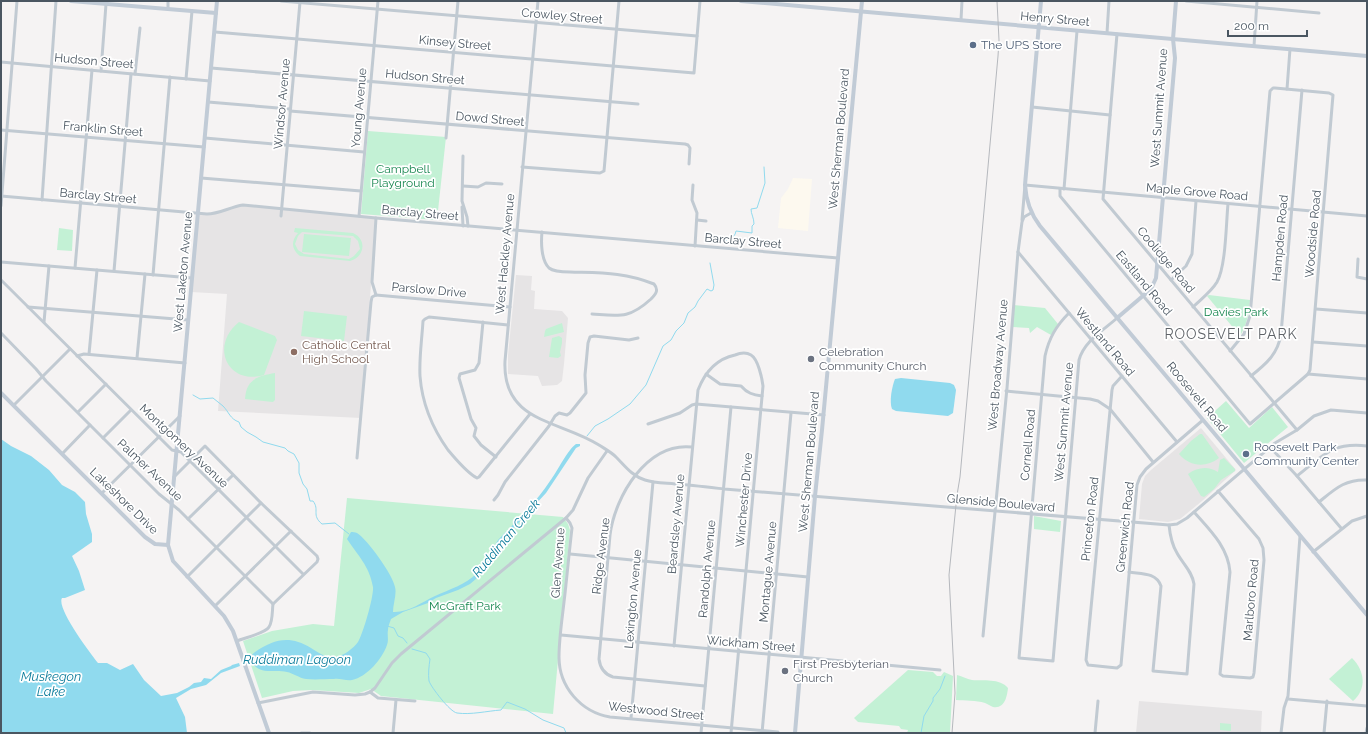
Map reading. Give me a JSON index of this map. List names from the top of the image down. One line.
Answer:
{"streets":{"main road":["Henry Street","West Summit Avenue","West Sherman Boulevard","West Laketon Avenue","West Broadway Avenue","Roosevelt Road","Lakeshore Drive"],"street":["Crowley Street","Kinsey Street","Hudson Street","Windsor Avenue","Young Avenue","Dowd Street","Franklin Street","Maple Grove Road","Barclay Street","Woodside Road","Hampden Road","West Hackley Avenue","Coolidge Road","Eastland Road","Parslow Drive","Westland Road","Cornell Road","Montgomery Avenue","Palmer Avenue","Winchester Drive","Glenside Boulevard","Princeton Road","Beardsley Avenue","Greenwich Road","Ridge Avenue","Glen Avenue","Randolph Avenue","Montague Avenue","Lexington Avenue","Marlboro Road","Wickham Street","Westwood Street"]},"crossings":[["Crowley Street","Kinsey Street"],["Crowley Street","Windsor Avenue"],["Crowley Street","Young Avenue"],["Crowley Street","West Hackley Avenue"],["Henry Street","West Summit Avenue"],["Henry Street","West Sherman Boulevard"],["Henry Street","West Broadway Avenue"],["Kinsey Street","Windsor Avenue"],["Kinsey Street","Young Avenue"],["Kinsey Street","West Hackley Avenue"],["Kinsey Street","West Laketon Avenue"],["Hudson Street","Windsor Avenue"],["Hudson Street","Young Avenue"],["Hudson Street","West Hackley Avenue"],["Hudson Street","West Laketon Avenue"],["Windsor Avenue","Dowd Street"],["Windsor Avenue","Barclay Street"],["Young Avenue","Dowd Street"],["Young Avenue","Barclay Street"],["West Summit Avenue","Maple Grove Road"],["West Summit Avenue","Coolidge Road"],["West Summit Avenue","Eastland Road"],["West Summit Avenue","Westland Road"],["West Summit Avenue","Roosevelt Road"],["West Summit Avenue","Cornell Road"],["West Summit Avenue","Glenside Boulevard"],["Dowd Street","West Hackley Avenue"],["Dowd Street","West Laketon Avenue"],["Franklin Street","West Laketon Avenue"],["West Sherman Boulevard","Barclay Street"],["West Sherman Boulevard","Glenside Boulevard"],["West Sherman Boulevard","Wickham Street"],["Maple Grove Road","Woodside Road"],["Maple Grove Road","Hampden Road"],["Maple Grove Road","Coolidge Road"],["Maple Grove Road","Eastland Road"],["Maple Grove Road","West Broadway Avenue"],["Maple Grove Road","Roosevelt Road"],["Barclay Street","West Hackley Avenue"],["Barclay Street","West Laketon Avenue"],["Barclay Street","Parslow Drive"],["Woodside Road","Hampden Road"],["Hampden Road","Coolidge Road"],["West Hackley Avenue","Parslow Drive"],["West Hackley Avenue","Glenside Boulevard"],["West Hackley Avenue","Glen Avenue"],["Coolidge Road","Eastland Road"],["Coolidge Road","Glenside Boulevard"],["West Laketon Avenue","Montgomery Avenue"],["West Laketon Avenue","Palmer Avenue"],["West Laketon Avenue","Lakeshore Drive"],["Westland Road","West Broadway Avenue"],["Westland Road","Cornell Road"],["Westland Road","Princeton Road"],["Westland Road","Greenwich Road"],["West Broadway Avenue","Roosevelt Road"],["West Broadway Avenue","Glenside Boulevard"],["Roosevelt Road","Glenside Boulevard"],["Roosevelt Road","Greenwich Road"],["Cornell Road","Glenside Boulevard"],["Winchester Drive","Glenside Boulevard"],["Winchester Drive","Beardsley Avenue"],["Winchester Drive","Wickham Street"],["Winchester Drive","Westwood Street"],["Glenside Boulevard","Princeton Road"],["Glenside Boulevard","Beardsley Avenue"],["Glenside Boulevard","Greenwich Road"],["Glenside Boulevard","Ridge Avenue"],["Glenside Boulevard","Glen Avenue"],["Glenside Boulevard","Randolph Avenue"],["Glenside Boulevard","Montague Avenue"],["Glenside Boulevard","Lexington Avenue"],["Glenside Boulevard","Marlboro Road"],["Princeton Road","Greenwich Road"],["Beardsley Avenue","Ridge Avenue"],["Beardsley Avenue","Wickham Street"],["Ridge Avenue","Randolph Avenue"],["Ridge Avenue","Lexington Avenue"],["Ridge Avenue","Wickham Street"],["Glen Avenue","Wickham Street"],["Glen Avenue","Westwood Street"],["Randolph Avenue","Wickham Street"],["Randolph Avenue","Westwood Street"],["Montague Avenue","Wickham Street"],["Montague Avenue","Westwood Street"],["Lexington Avenue","Wickham Street"],["Lexington Avenue","Westwood Street"]],"districts":["ROOSEVELT PARK"],"water":["Ruddiman Creek","Ruddiman Lagoon","Muskegon Lake"],"parks":["Campbell Playground","Davies Park","McGraft Park"],"places":["The UPS Store","Catholic Central High School","Celebration Community Church","Roosevelt Park Community Center","First Presbyterian Church"],"scale_bar":"200 m"}
